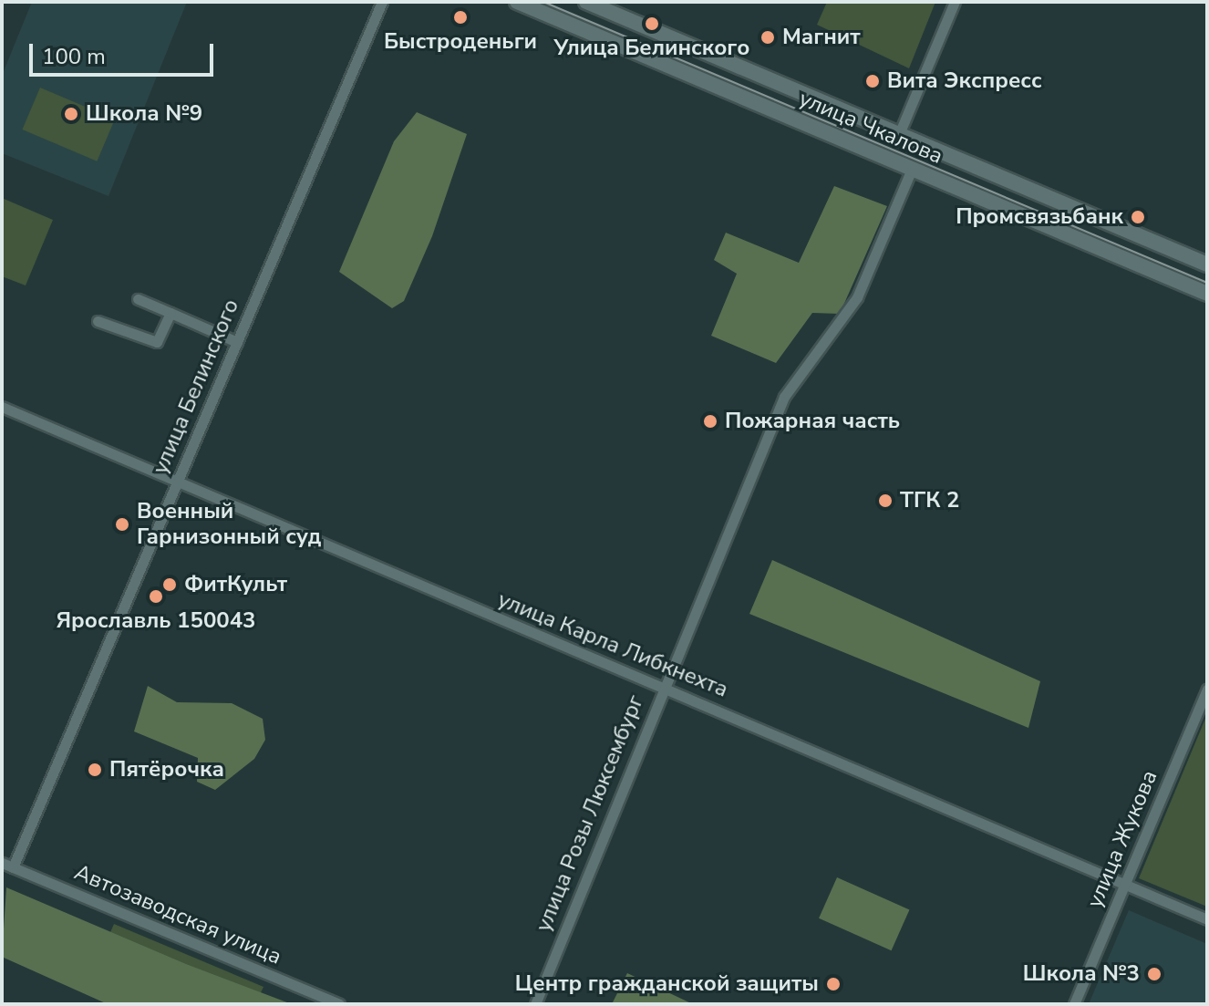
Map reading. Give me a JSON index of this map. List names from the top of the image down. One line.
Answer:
{"streets":{"main road":["улица Чкалова"],"street":["улица Белинского","улица Карла Либкнехта","улица Розы Люксембург","улица Жукова","Автозаводская улица"]},"crossings":[["улица Чкалова","улица Розы Люксембург"],["улица Белинского","улица Карла Либкнехта"],["улица Белинского","Автозаводская улица"],["улица Карла Либкнехта","улица Розы Люксембург"],["улица Карла Либкнехта","улица Жукова"]],"places":["Быстроденьги","Улица Белинского","Магнит","Вита Экспресс","Школа №9","Промсвязьбанк","Пожарная часть","ТГК 2","Военный Гарнизонный суд","ФитКульт","Ярославль 150043","Пятёрочка","Школа №3","Центр гражданской защиты"],"scale_bar":"100 m"}
